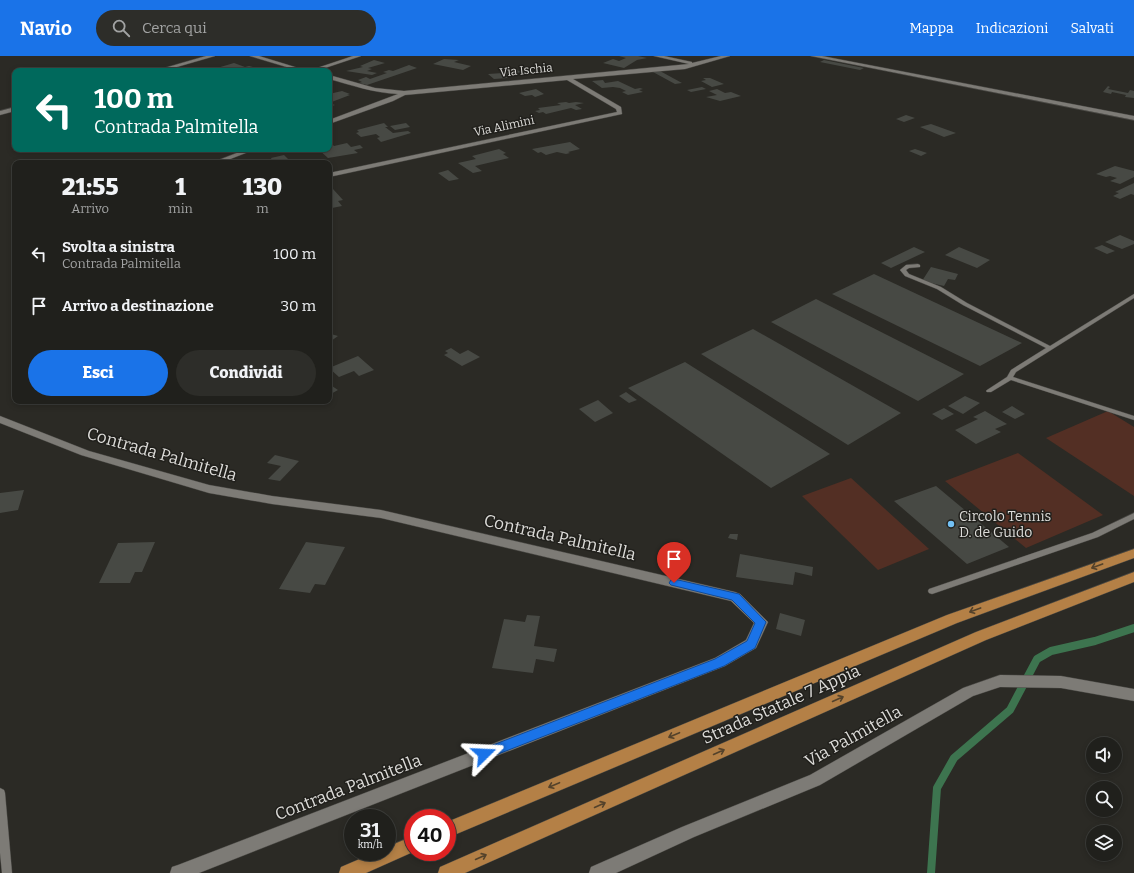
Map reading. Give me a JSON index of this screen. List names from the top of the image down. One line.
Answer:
{"streets":{"highway":["Strada Statale 7 Appia"],"street":["Via Ischia","Via Alimini","Contrada Palmitella","Via Palmitella"]},"crossings":[["Via Ischia","Via Alimini"]],"places":["Circolo Tennis D. de Guido"],"page":{"header":"Navio","search":"Cerca qui","nav":["Mappa","Indicazioni","Salvati"],"turn":["100 m","Contrada Palmitella"],"eta":["21:55","Arrivo","1","min","130","m"],"list":[{"name":"Svolta a sinistra","note":"Contrada Palmitella","value":"100 m"},{"name":"Arrivo a destinazione","value":"30 m"}],"buttons":["Esci","Condividi"],"speed":"31 km/h","limit":"40"}}
